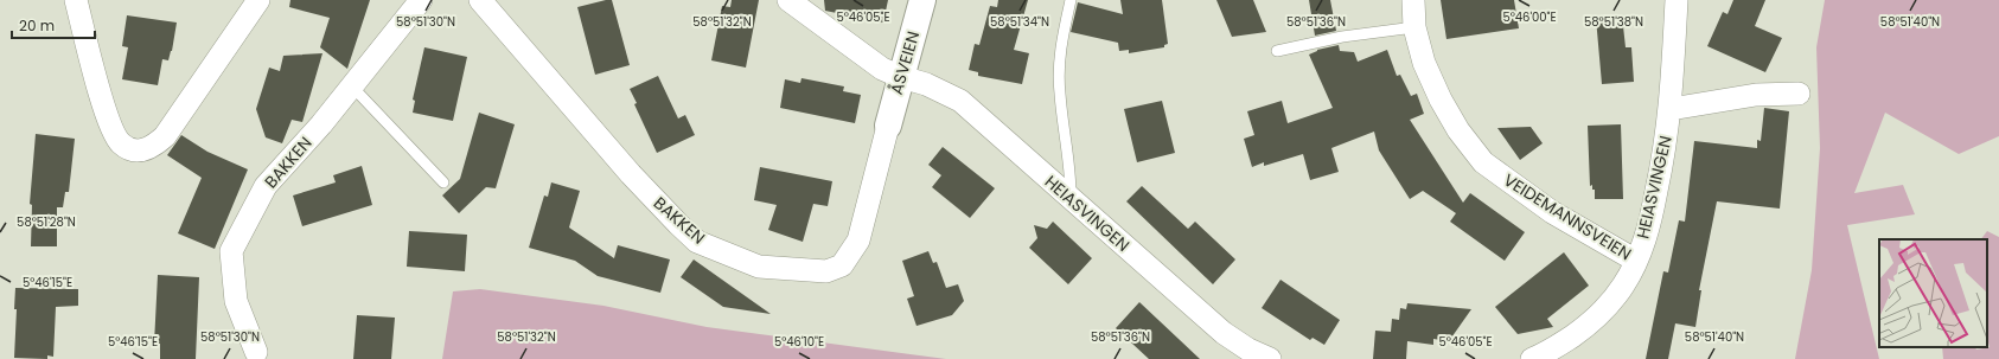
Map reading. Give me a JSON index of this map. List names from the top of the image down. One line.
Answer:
{"streets":{"street":["ÅSVEIEN","BAKKEN","HEIASVINGEN","VEIDEMANNSVEIEN"]},"crossings":[["ÅSVEIEN","BAKKEN"],["ÅSVEIEN","HEIASVINGEN"],["HEIASVINGEN","VEIDEMANNSVEIEN"]],"scale_bar":"20 m","coordinates":["5°46'05\"E","5°46'00\"E","58°51'38\"N","58°51'30\"N","58°51'32\"N","58°51'34\"N","58°51'36\"N","58°51'40\"N","58°51'28\"N","5°46'15\"E","5°46'10\"E"]}
